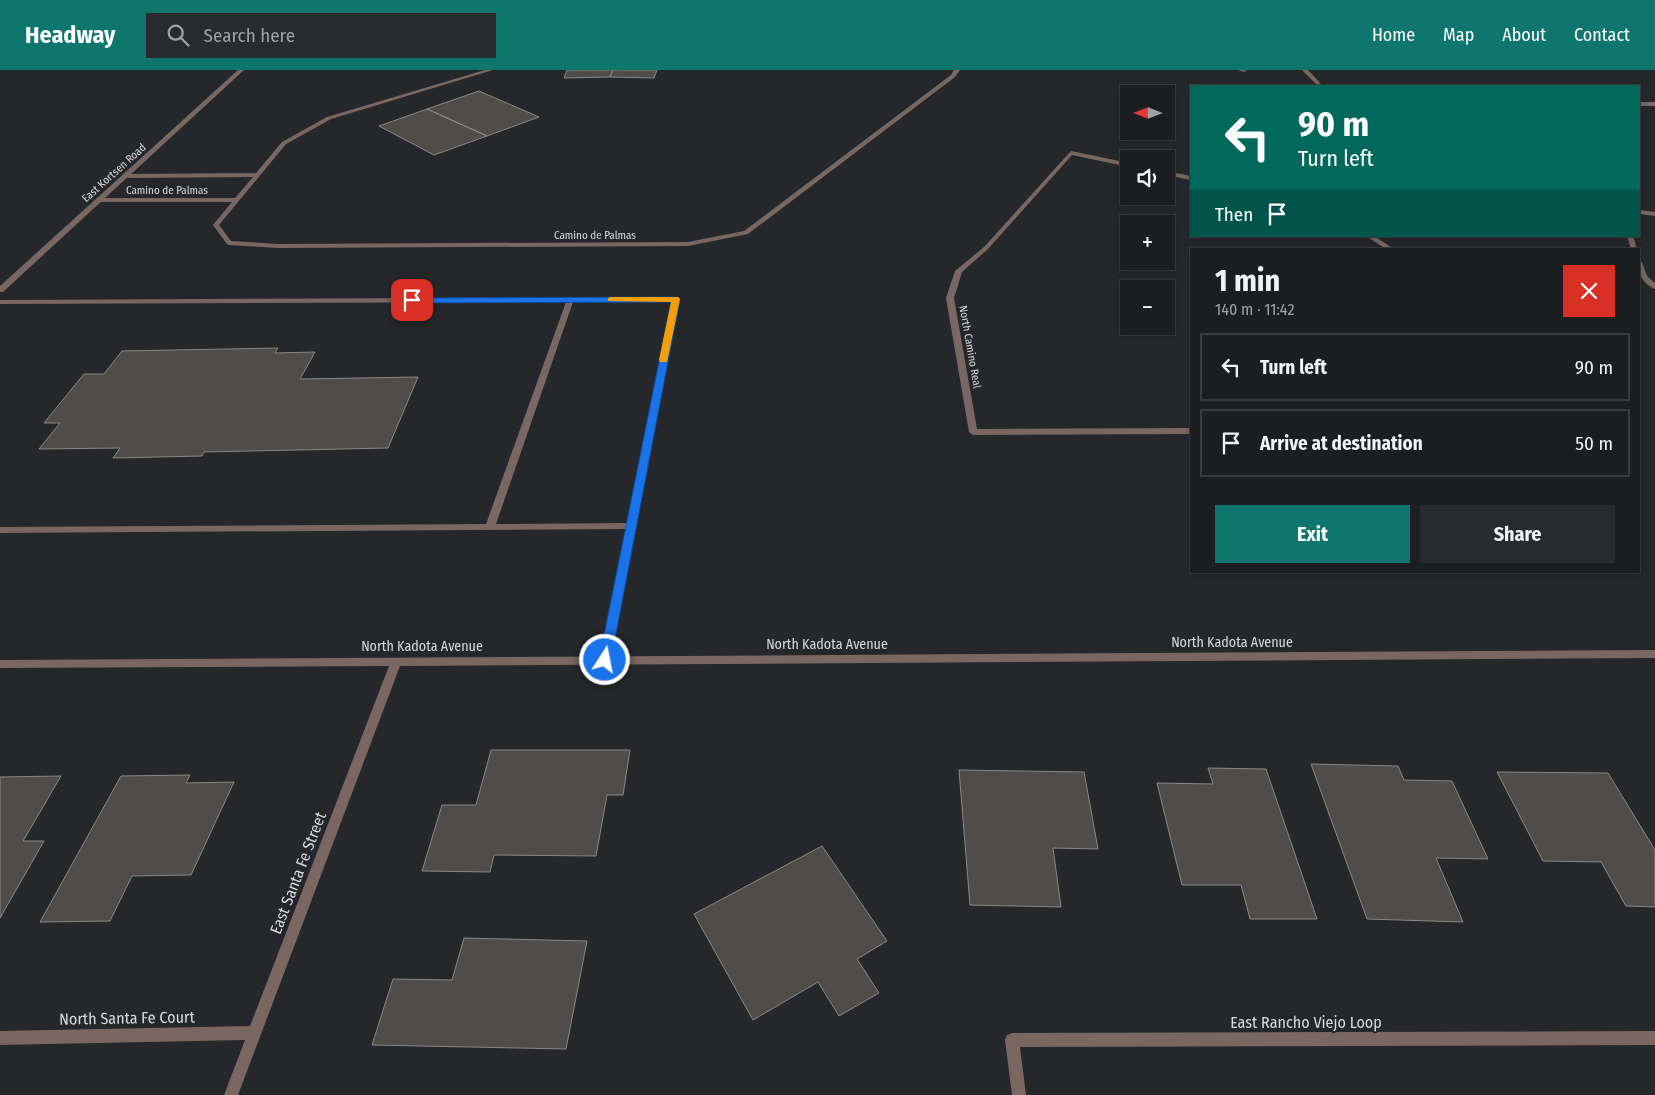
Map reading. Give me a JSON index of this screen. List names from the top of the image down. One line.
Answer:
{"streets":{"street":["East Kortsen Road","Camino de Palmas","North Camino Real","North Kadota Avenue","East Santa Fe Street","North Santa Fe Court","East Rancho Viejo Loop"]},"crossings":[["East Kortsen Road","Camino de Palmas"],["North Kadota Avenue","East Santa Fe Street"],["East Santa Fe Street","North Santa Fe Court"]],"north":"left","page":{"header":"Headway","search":"Search here","nav":["Home","Map","About","Contact"],"map_buttons":["+","−"],"turn":["90 m","Turn left"],"then":"Then","heading":["1 min","140 m · 11:42"],"list":[{"name":"Turn left","value":"90 m"},{"name":"Arrive at destination","value":"50 m"}],"buttons":["Exit","Share"]}}
